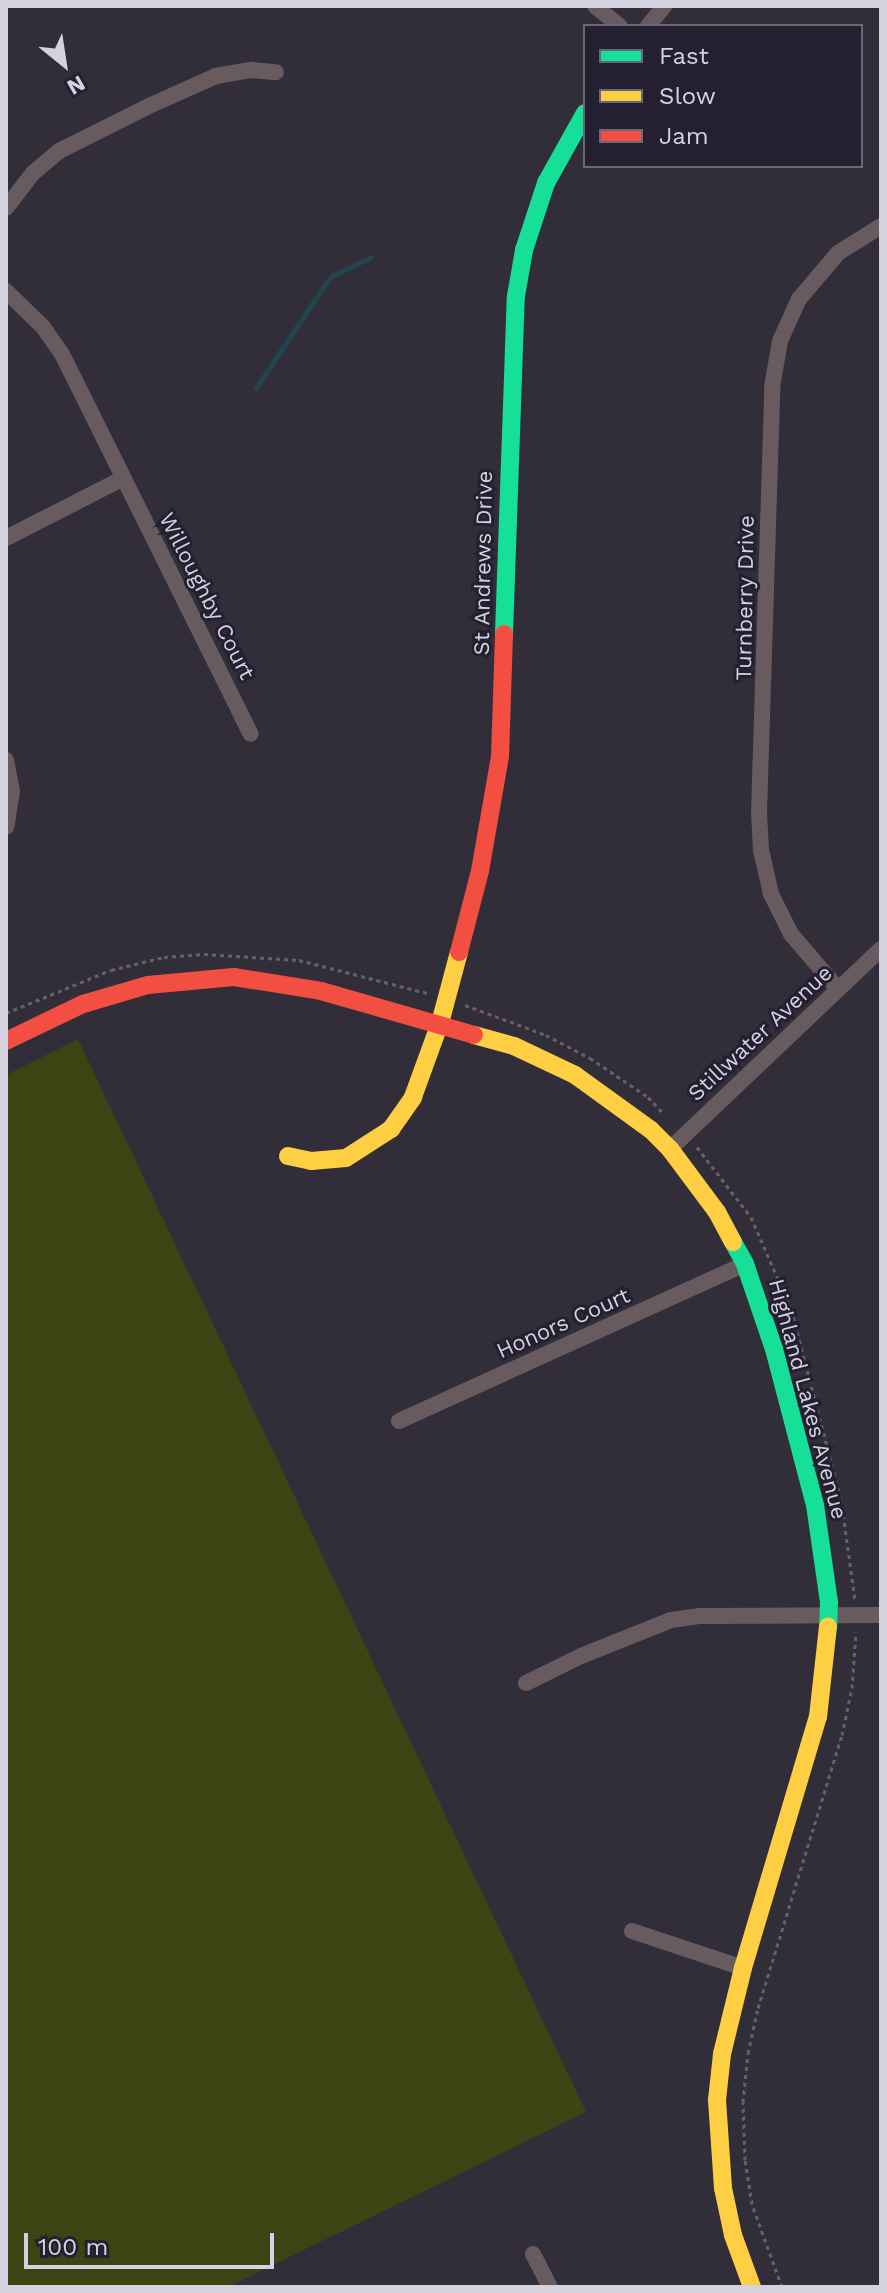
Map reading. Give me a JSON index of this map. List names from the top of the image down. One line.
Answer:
{"streets":{"street":["St Andrews Drive","Willoughby Court","Turnberry Drive","Stillwater Avenue","Honors Court","Highland Lakes Avenue"]},"crossings":[["St Andrews Drive","Highland Lakes Avenue"],["Turnberry Drive","Stillwater Avenue"],["Stillwater Avenue","Highland Lakes Avenue"],["Honors Court","Highland Lakes Avenue"]],"legend":["Fast","Slow","Jam"],"scale_bar":"100 m","north":"bottom right"}
